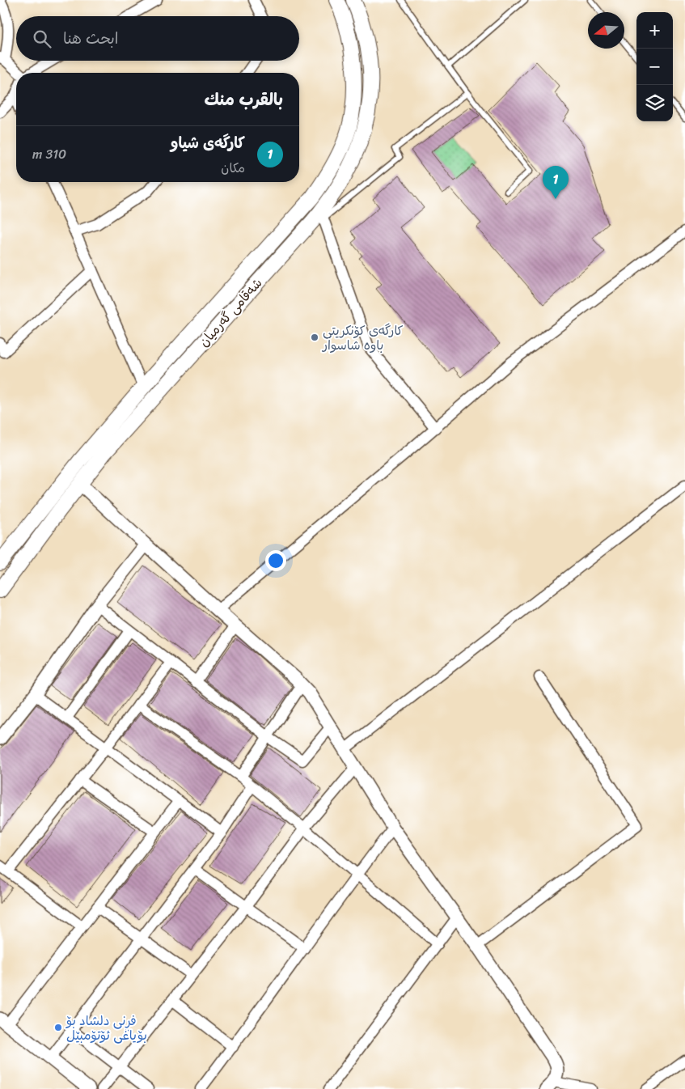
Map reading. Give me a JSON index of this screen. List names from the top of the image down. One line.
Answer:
{"streets":{"main road":["شەقامی گەرمیان"]},"places":["کارگەی کۆنکریتی باوە شاسوار","فڕنی دلشاد بۆ بۆیاغی ئۆتۆمبێل"],"north":"left","page":{"map_buttons":["+","−"],"search":"ابحث هنا","heading":"بالقرب منك","list":[{"mark":"1","name":"کارگەی شیاو","note":"مكان","value":"310 m"}],"pins":"1"}}
